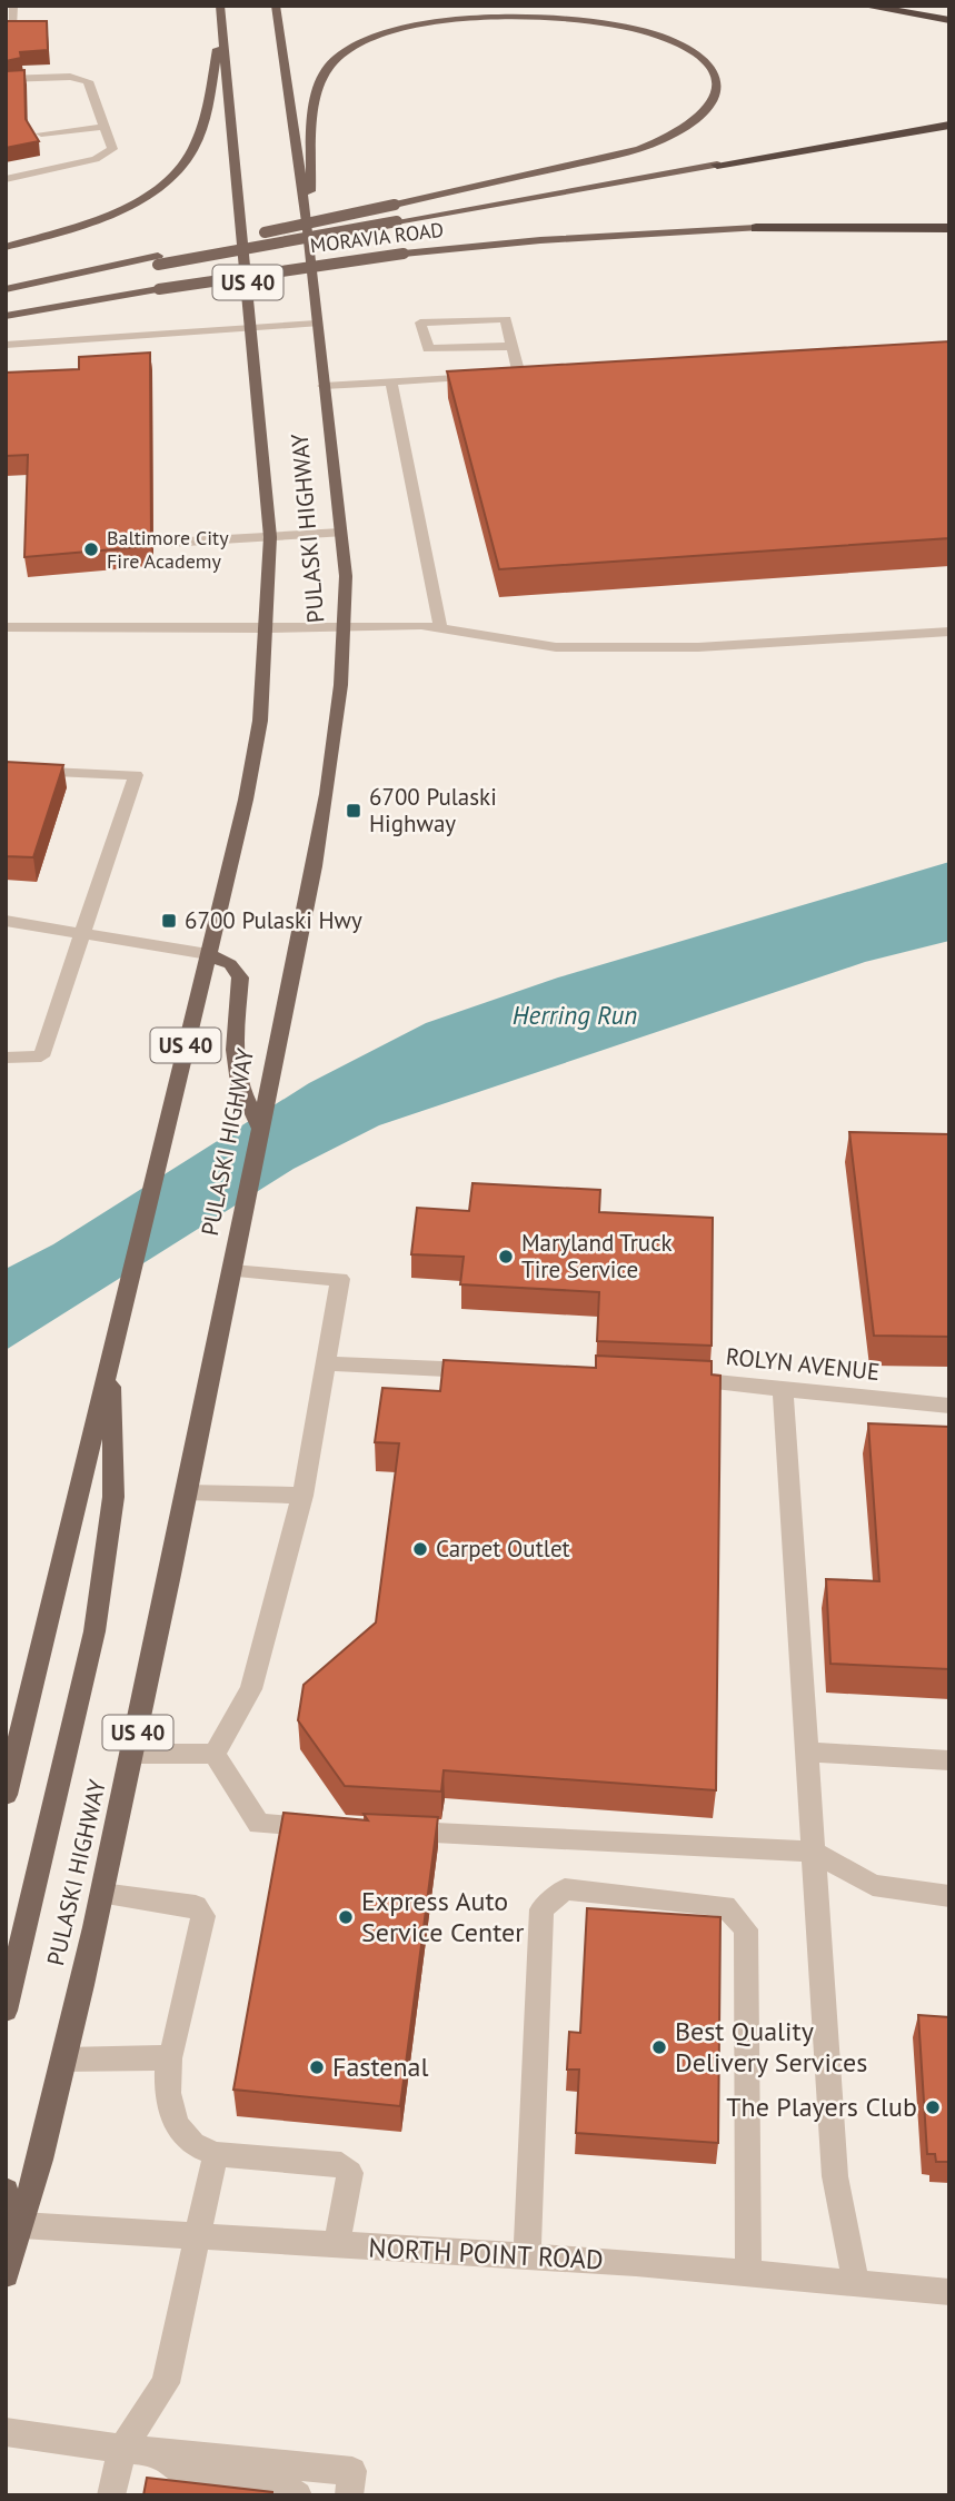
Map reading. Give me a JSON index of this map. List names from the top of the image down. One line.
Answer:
{"streets":{"main road":["MORAVIA ROAD","US 40","PULASKI HIGHWAY"],"street":["ROLYN AVENUE","NORTH POINT ROAD"]},"crossings":[["PULASKI HIGHWAY","NORTH POINT ROAD"]],"water":["Herring Run"],"places":{"other":["Baltimore City Fire Academy","Maryland Truck Tire Service","Carpet Outlet","Express Auto Service Center","Best Quality Delivery Services","Fastenal","The Players Club"],"transit":["6700 Pulaski Highway","6700 Pulaski Hwy"]}}
